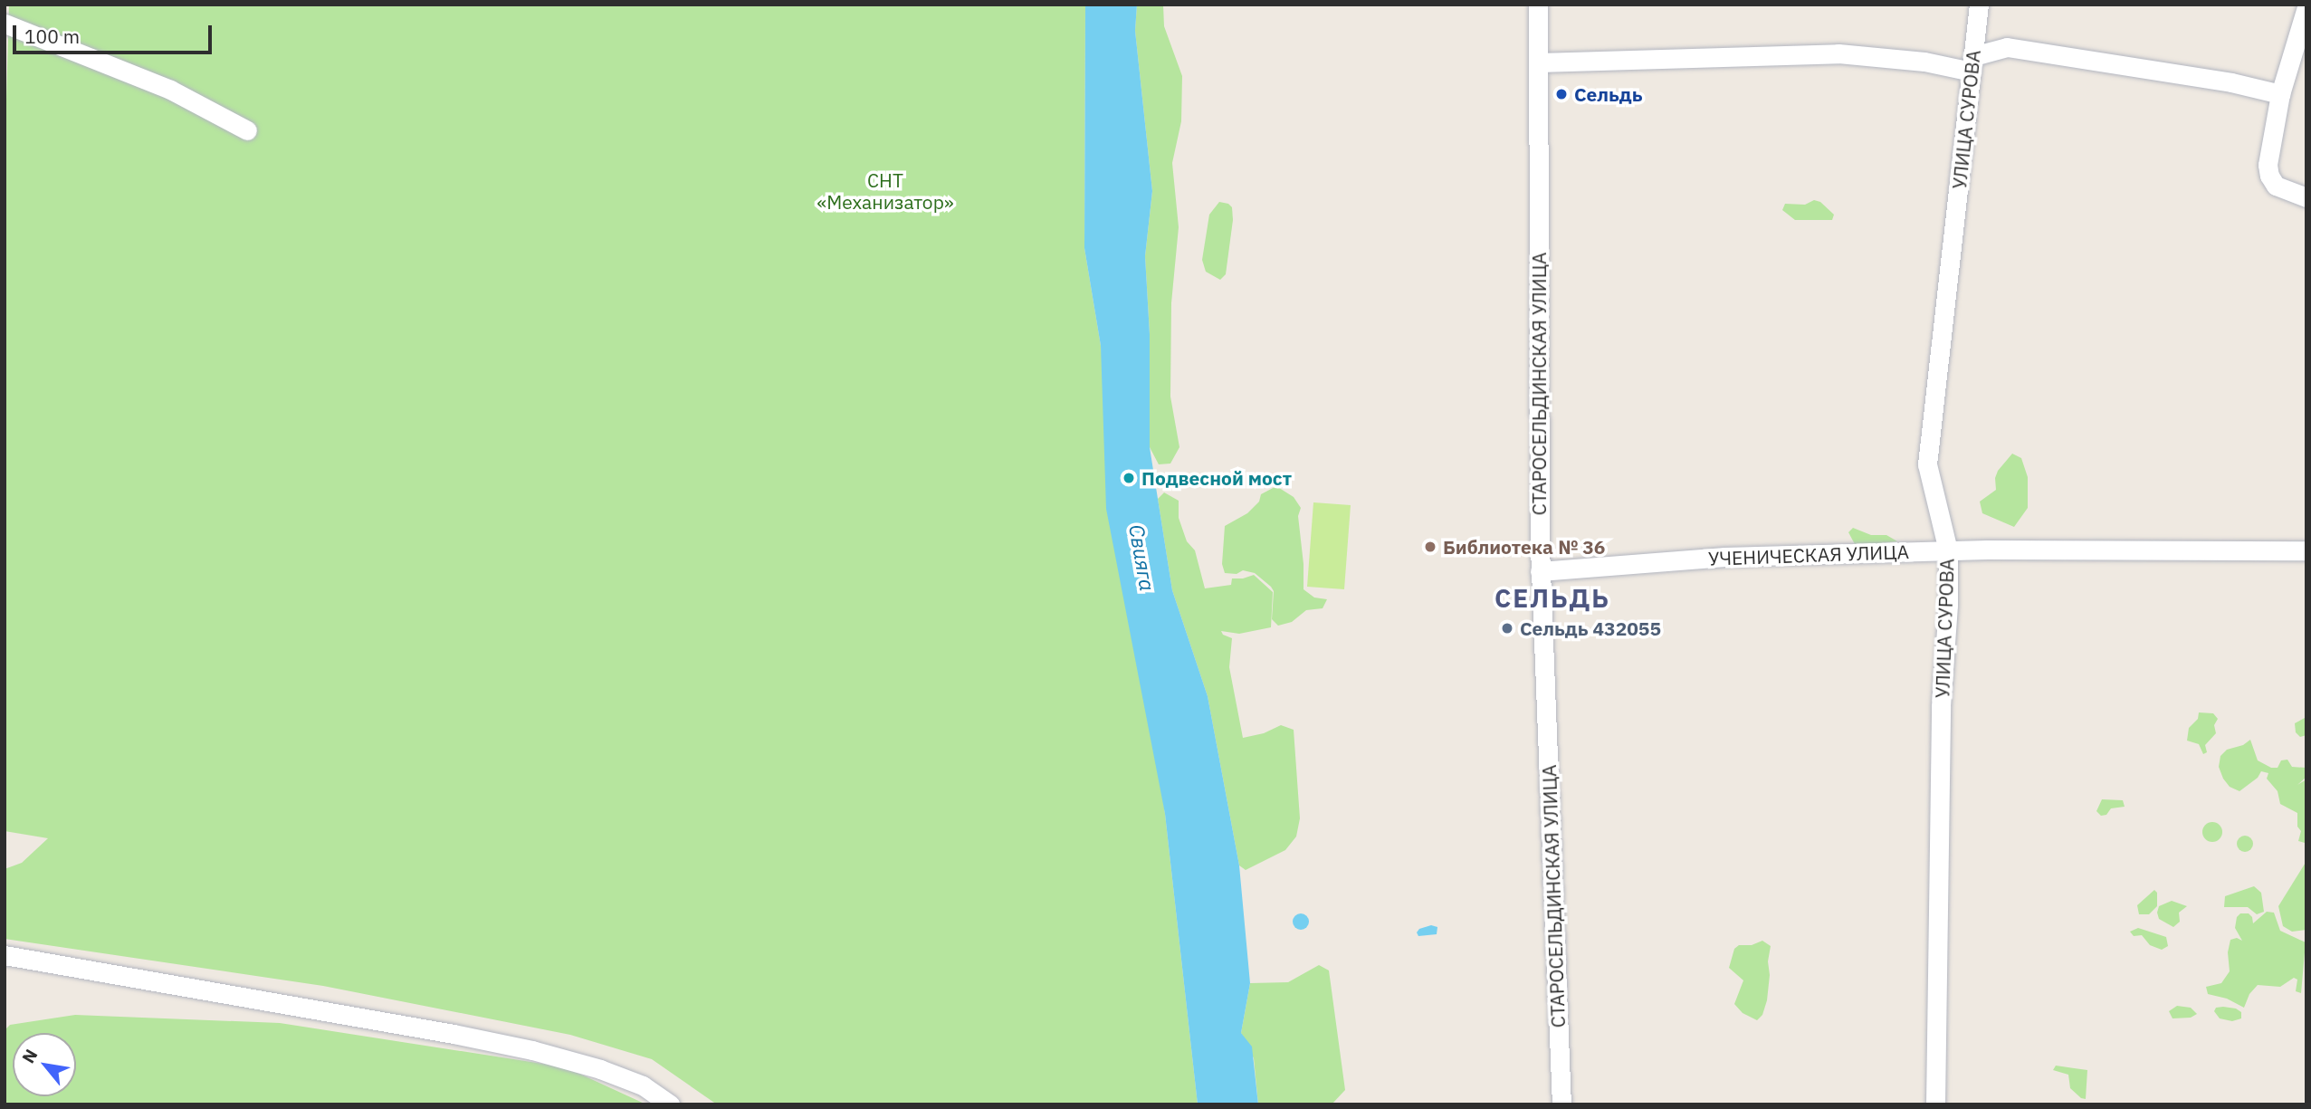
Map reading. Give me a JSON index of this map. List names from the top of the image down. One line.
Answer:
{"streets":{"street":["УЛИЦА СУРОВА","СТАРОСЕЛЬДИНСКАЯ УЛИЦА","УЧЕНИЧЕСКАЯ УЛИЦА"]},"crossings":[["УЛИЦА СУРОВА","УЧЕНИЧЕСКАЯ УЛИЦА"],["СТАРОСЕЛЬДИНСКАЯ УЛИЦА","УЧЕНИЧЕСКАЯ УЛИЦА"]],"districts":["СЕЛЬДЬ"],"water":["Свияга"],"parks":["СНТ «Механизатор»"],"places":["Сельдь","Подвесной мост","Библиотека № 36","Сельдь 432055"],"scale_bar":"100 m","north":"top left"}
